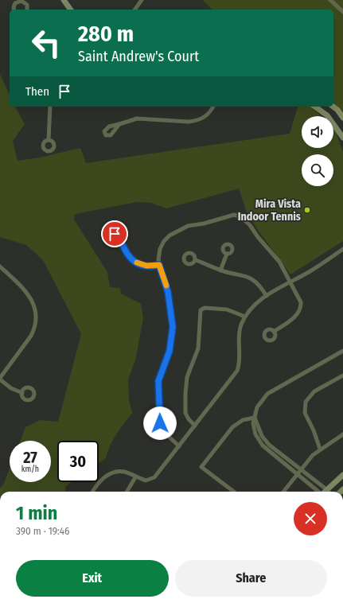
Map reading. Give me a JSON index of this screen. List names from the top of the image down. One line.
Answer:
{"places":["Mira Vista Indoor Tennis"],"page":{"turn":["280 m","Saint Andrew's Court"],"then":"Then","speed":"27 km/h","limit":"30","heading":["1 min","390 m · 19:46"],"buttons":["Exit","Share"]}}
